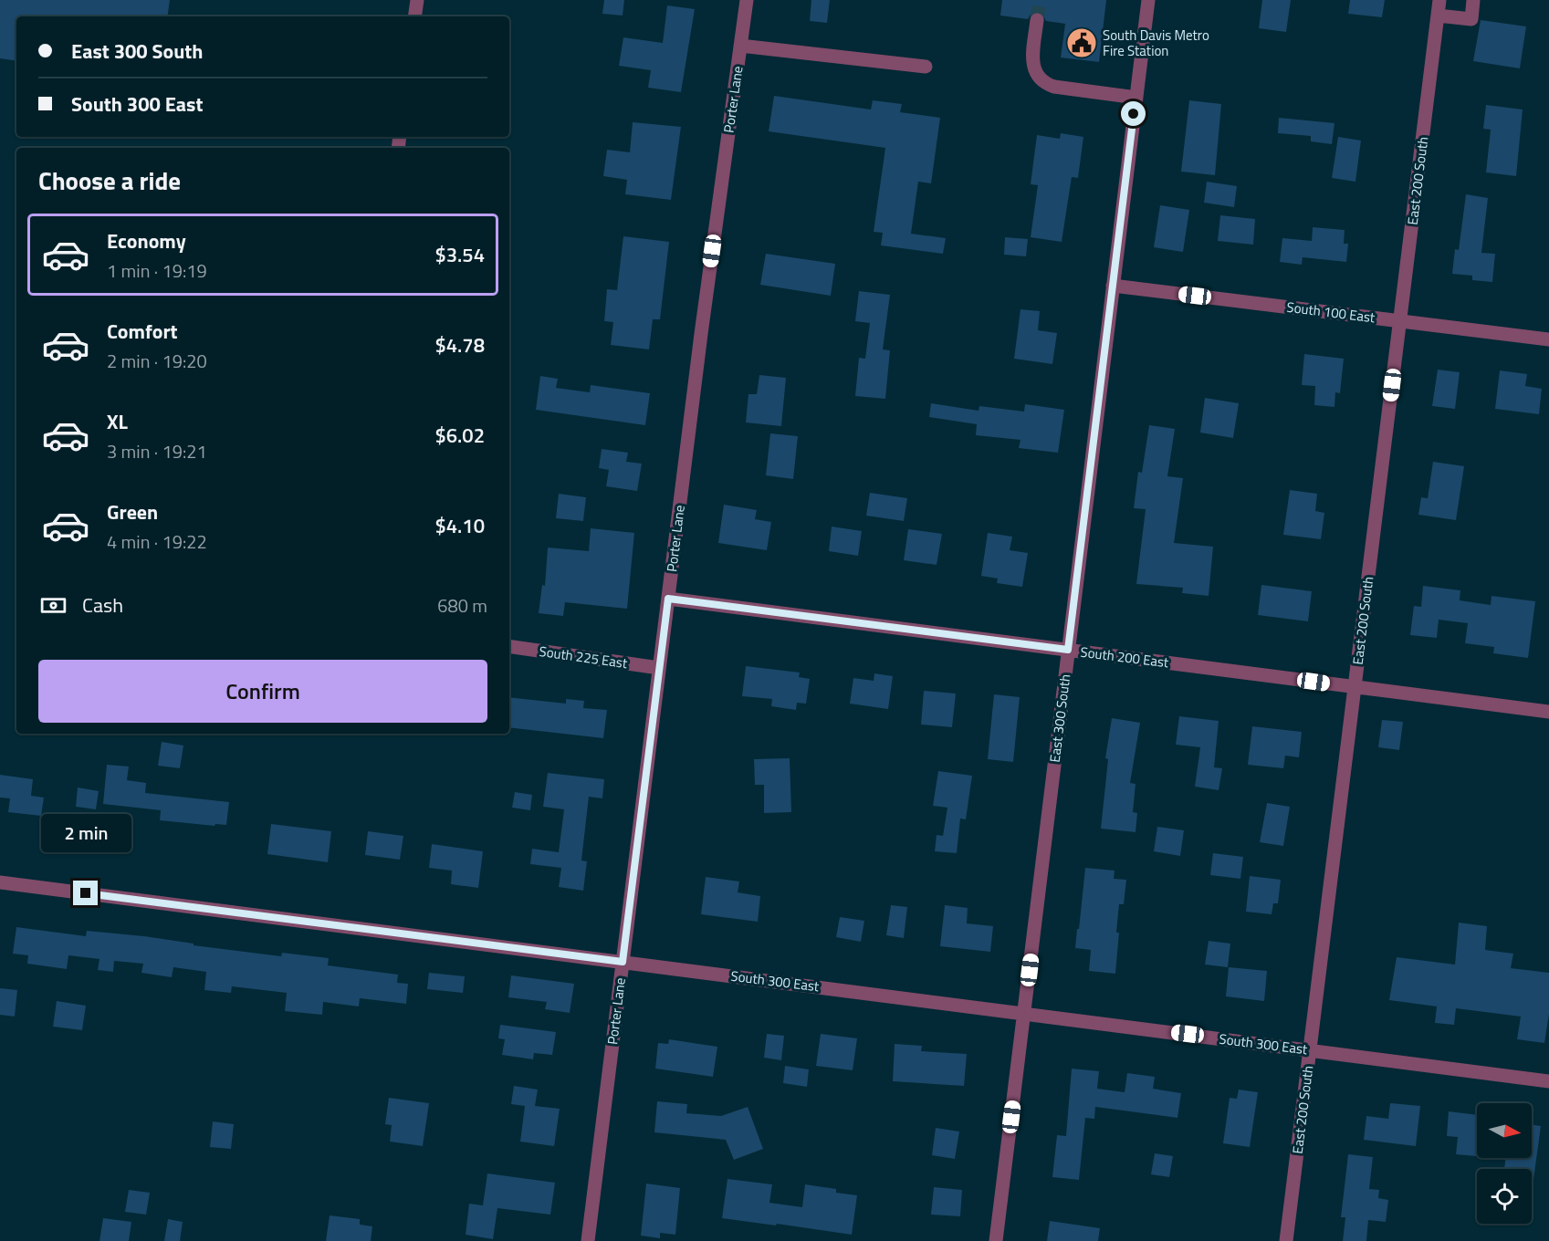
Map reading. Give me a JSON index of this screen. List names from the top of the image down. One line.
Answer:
{"streets":{"street":["Porter Lane","East 200 South","South 100 East","South 225 East","South 200 East","East 300 South","South 300 East"]},"crossings":[["Porter Lane","South 225 East"],["Porter Lane","South 200 East"],["Porter Lane","South 300 East"],["East 200 South","South 100 East"],["East 200 South","South 200 East"],["East 200 South","South 300 East"],["South 100 East","East 300 South"],["South 200 East","East 300 South"],["East 300 South","South 300 East"]],"places":{"public building":["South Davis Metro Fire Station"]},"north":"right","page":{"banner":["East 300 South","South 300 East"],"heading":"Choose a ride","list":[{"name":"Economy","note":"1 min · 19:19","value":"$3.54"},{"name":"Comfort","note":"2 min · 19:20","value":"$4.78"},{"name":"XL","note":"3 min · 19:21","value":"$6.02"},{"name":"Green","note":"4 min · 19:22","value":"$4.10"}],"pay":["Cash","680 m"],"buttons":"Confirm","bubble":"2 min"}}
